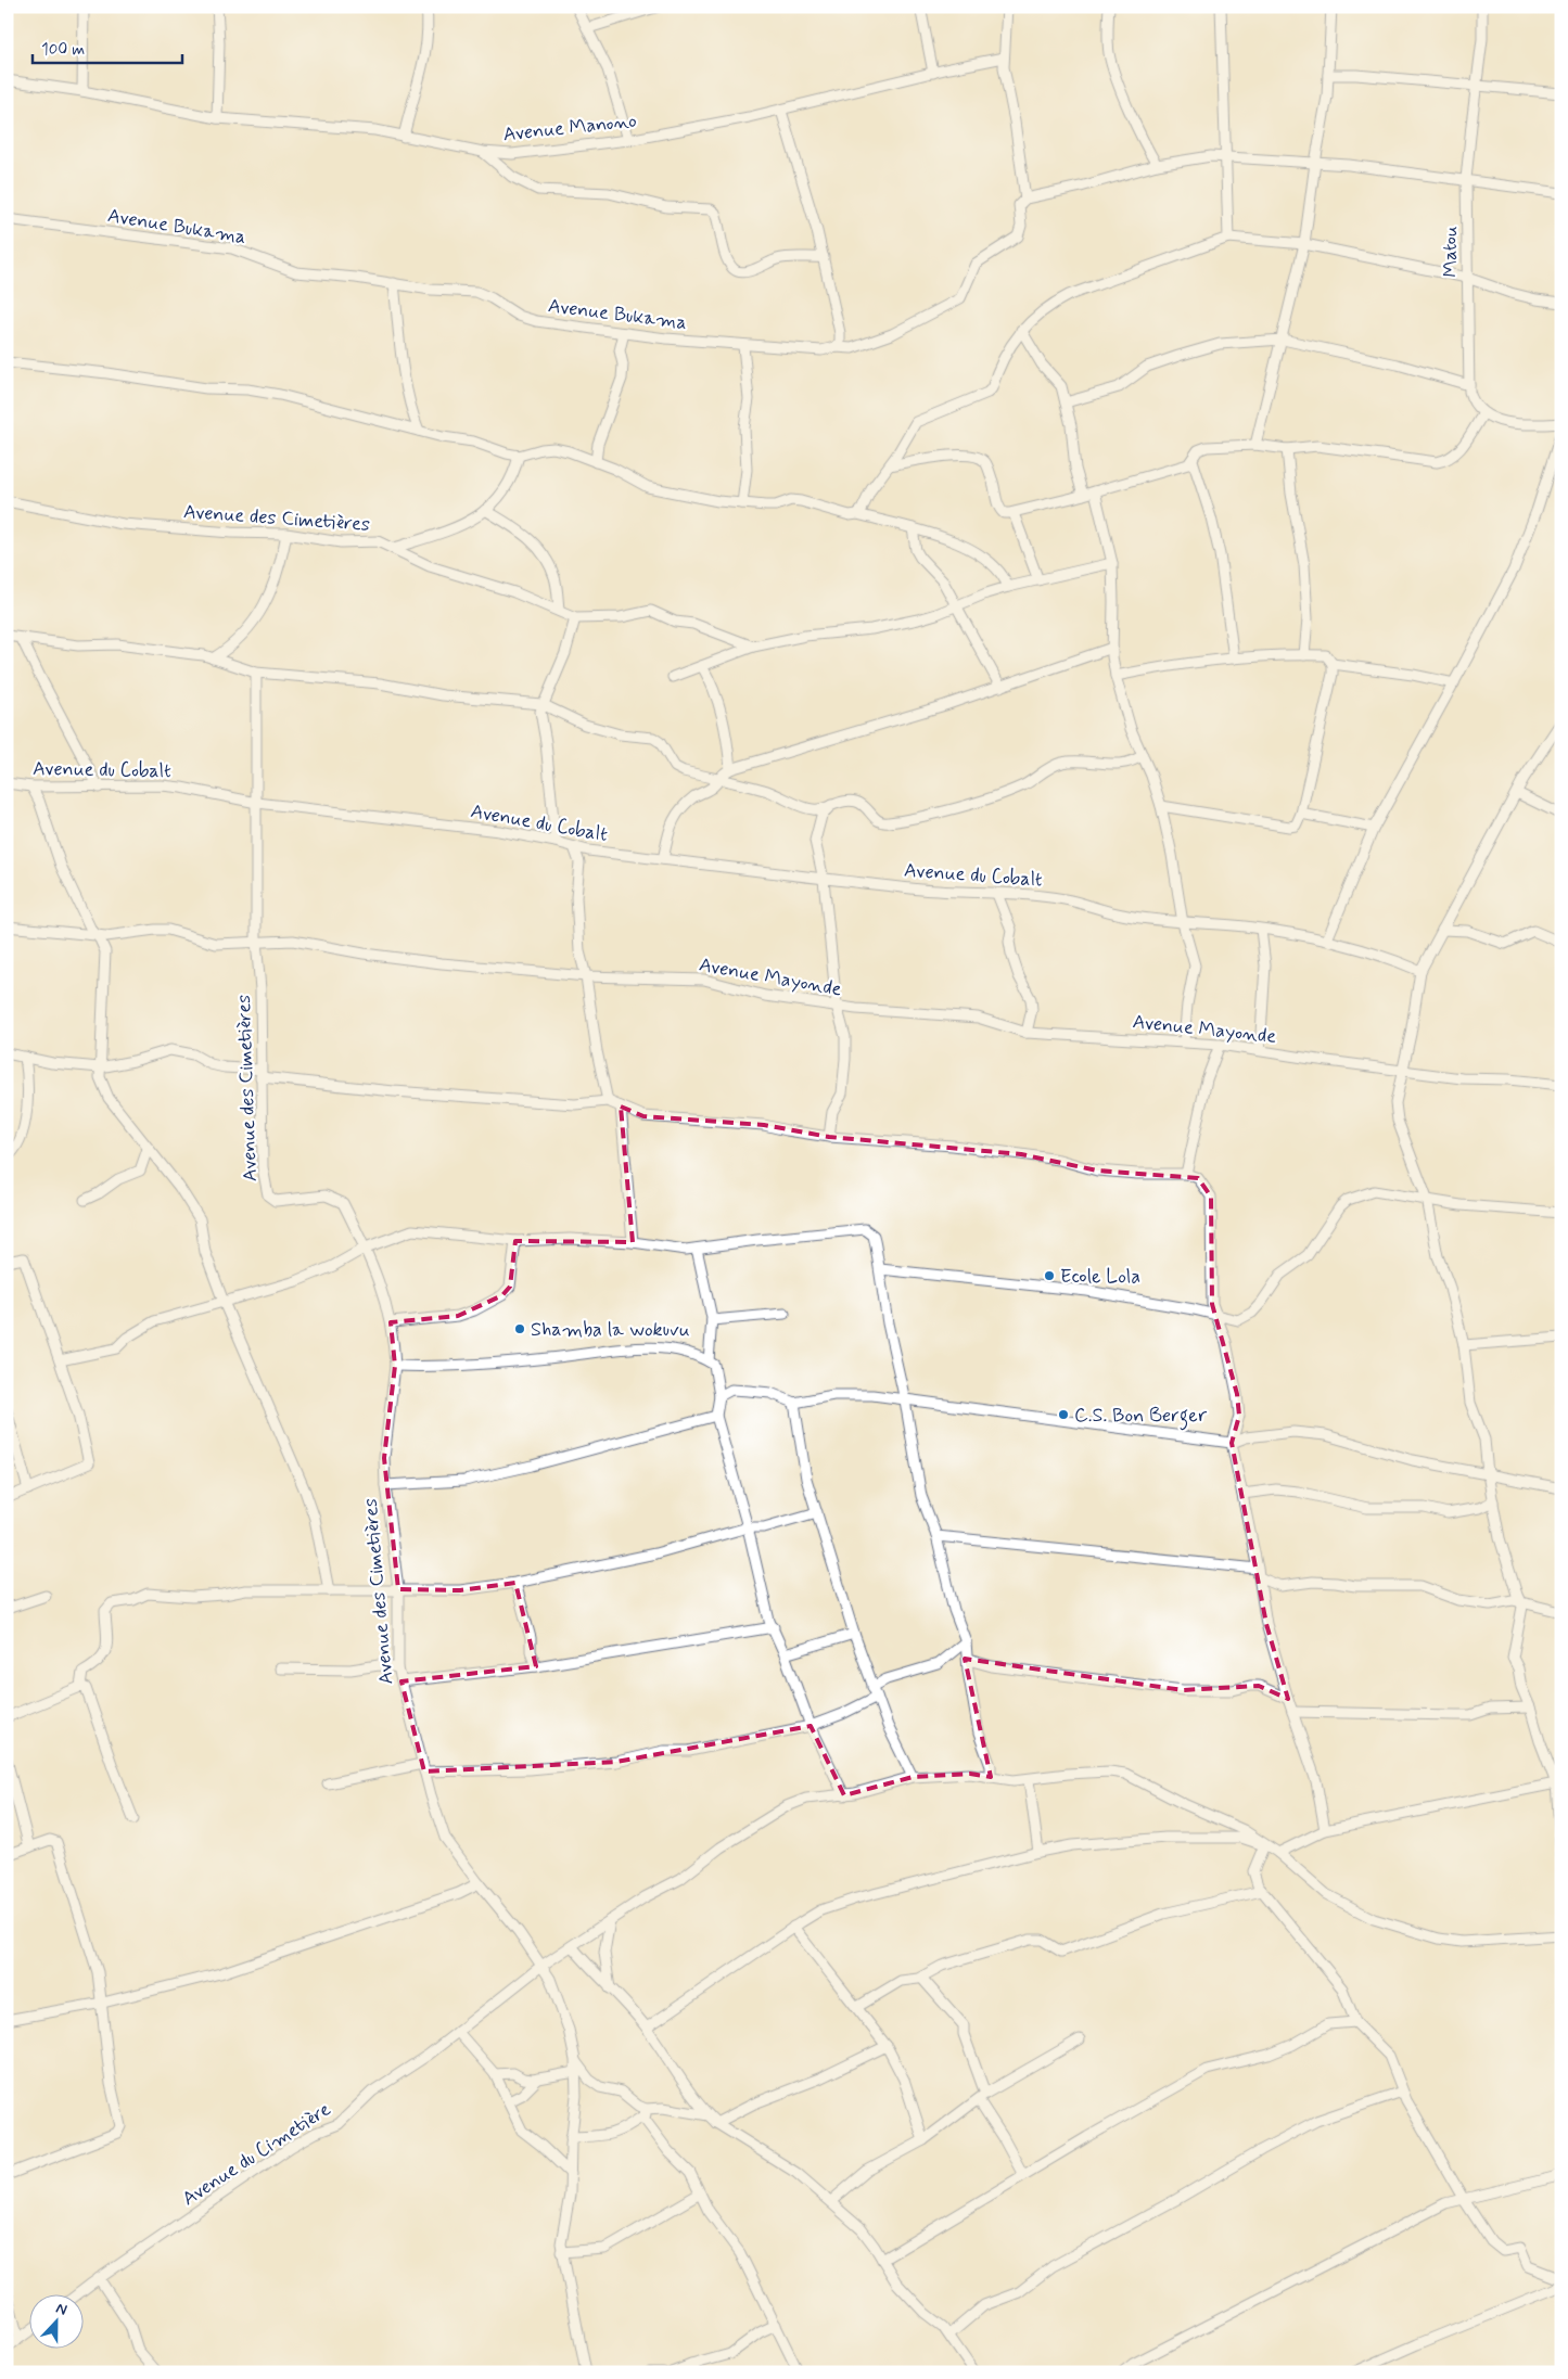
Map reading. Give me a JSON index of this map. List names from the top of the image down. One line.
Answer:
{"streets":{"street":["Avenue Manono","Avenue Bukama","Matou","Avenue des Cimetières","Avenue du Cobalt","Avenue Mayonde","Avenue du Cimetière"]},"crossings":[["Avenue des Cimetières","Avenue du Cobalt"],["Avenue des Cimetières","Avenue Mayonde"],["Avenue des Cimetières","Avenue du Cimetière"]],"places":["Ecole Lola","Shamba la wokuvu","C.S. Bon Berger"],"scale_bar":"100 m","north":"top"}
